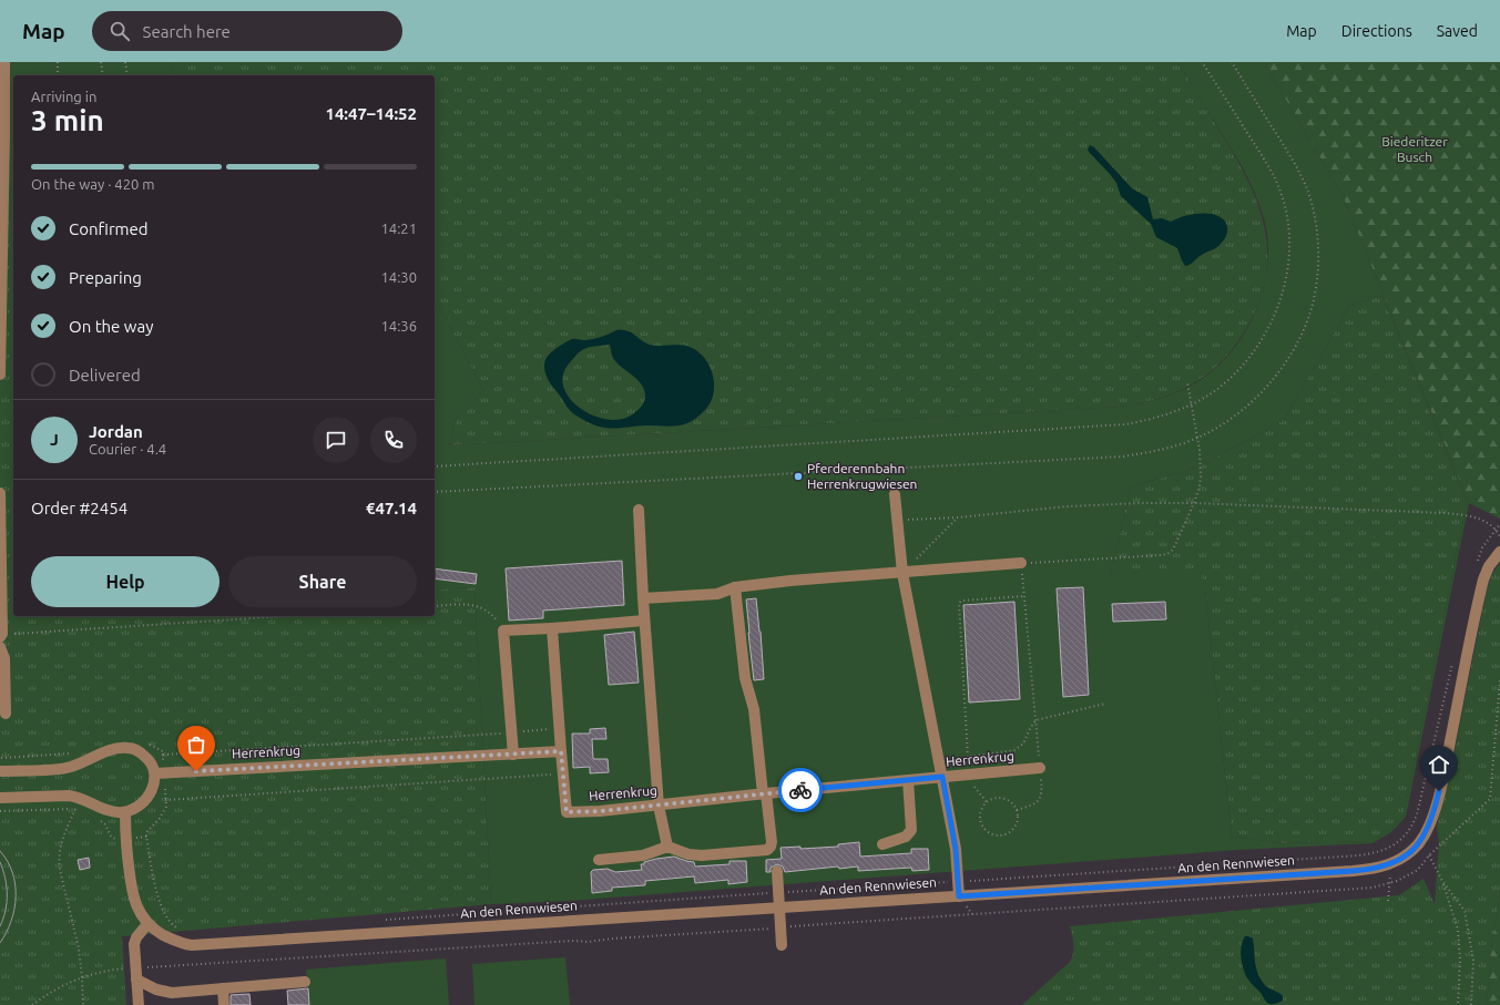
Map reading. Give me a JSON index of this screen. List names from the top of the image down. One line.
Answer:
{"streets":{"street":["Herrenkrug","An den Rennwiesen"]},"parks":["Biederitzer Busch"],"places":["Pferderennbahn Herrenkrugwiesen"],"page":{"header":"Map","search":"Search here","nav":["Map","Directions","Saved"],"heading":["3 min","Arriving in","14:47–14:52"],"panel":["Jordan","Courier · 4.4","Order #2454","€47.14"],"bar":"On the way · 420 m","list":[["Confirmed","14:21"],["Preparing","14:30"],["On the way","14:36"],"Delivered"],"round":"J","buttons":["Help","Share"]}}
